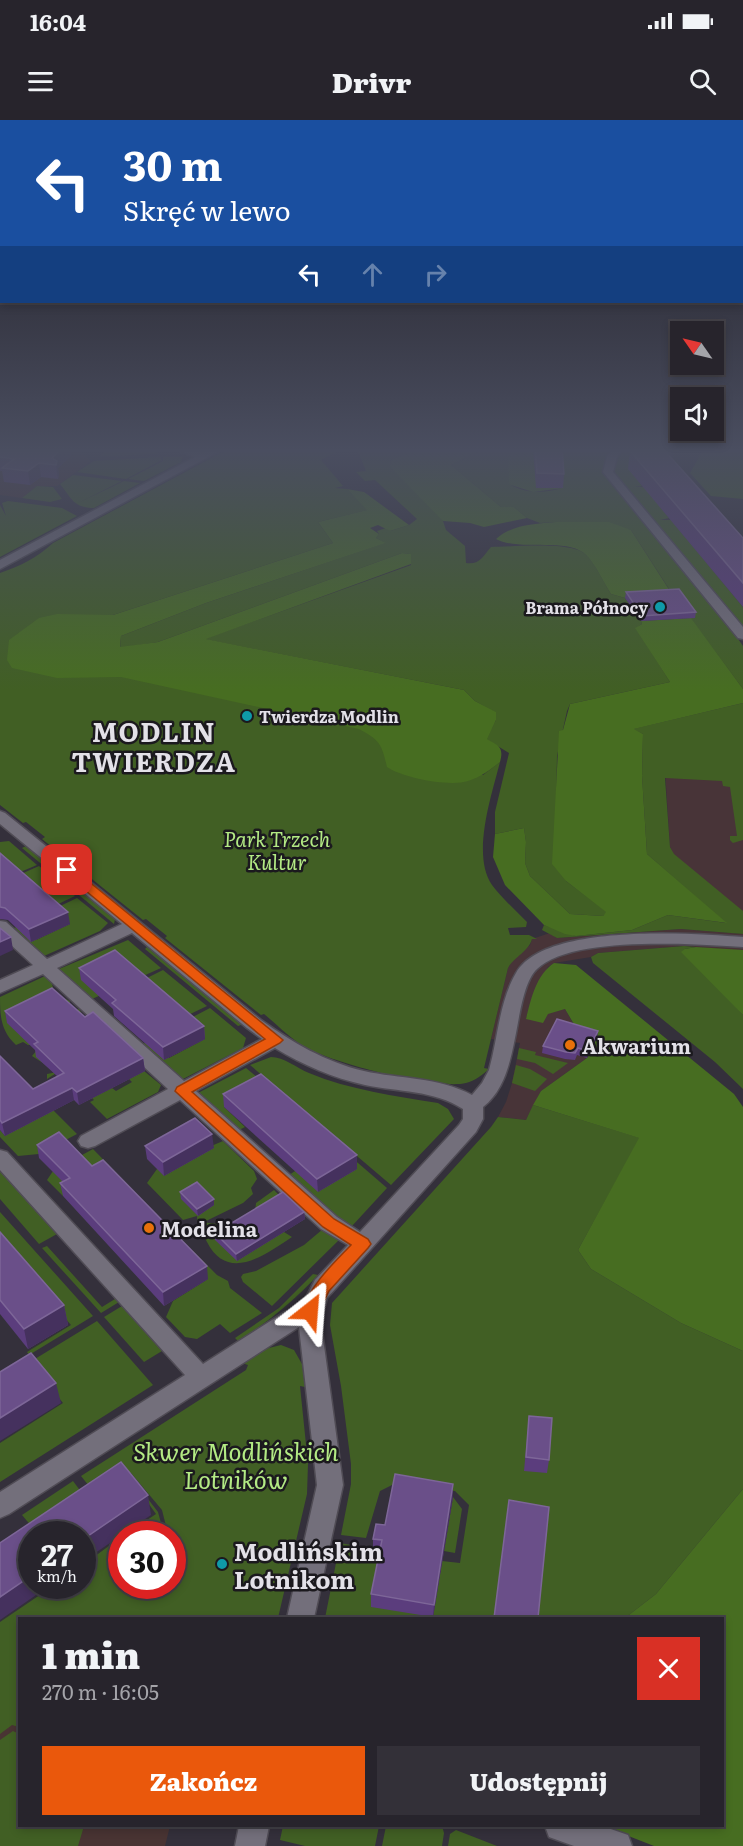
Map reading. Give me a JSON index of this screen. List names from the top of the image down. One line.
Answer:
{"districts":["MODLIN TWIERDZA"],"parks":["Park Trzech Kultur","Skwer Modlińskich Lotników"],"places":["Brama Północy","Twierdza Modlin","Akwarium","Modelina","Modlińskim Lotnikom"],"north":"top left","page":{"status":"16:04","header":"Drivr","turn":["30 m","Skręć w lewo"],"speed":"27 km/h","limit":"30","heading":["1 min","270 m · 16:05"],"buttons":["Zakończ","Udostępnij"]}}
